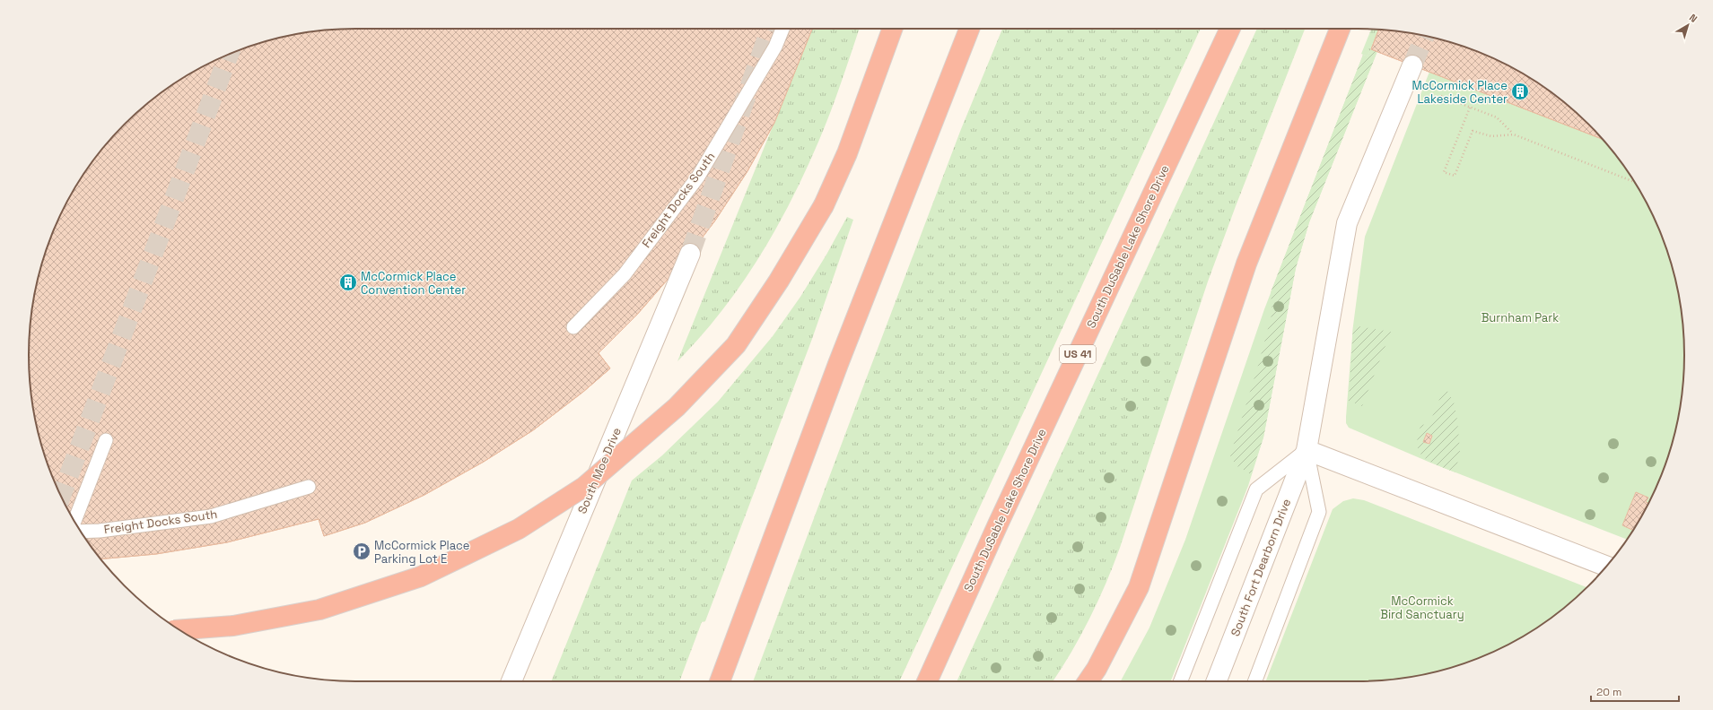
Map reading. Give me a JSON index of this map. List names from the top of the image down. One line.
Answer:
{"streets":{"highway":["South DuSable Lake Shore Drive","US 41"],"street":["South Moe Drive","South Fort Dearborn Drive"],"lane":["Freight Docks South"]},"parks":["Burnham Park","McCormick Bird Sanctuary"],"places":{"building":["McCormick Place Lakeside Center","McCormick Place Convention Center"],"parking":["McCormick Place Parking Lot E"]},"scale_bar":"20 m","north":"top right"}
